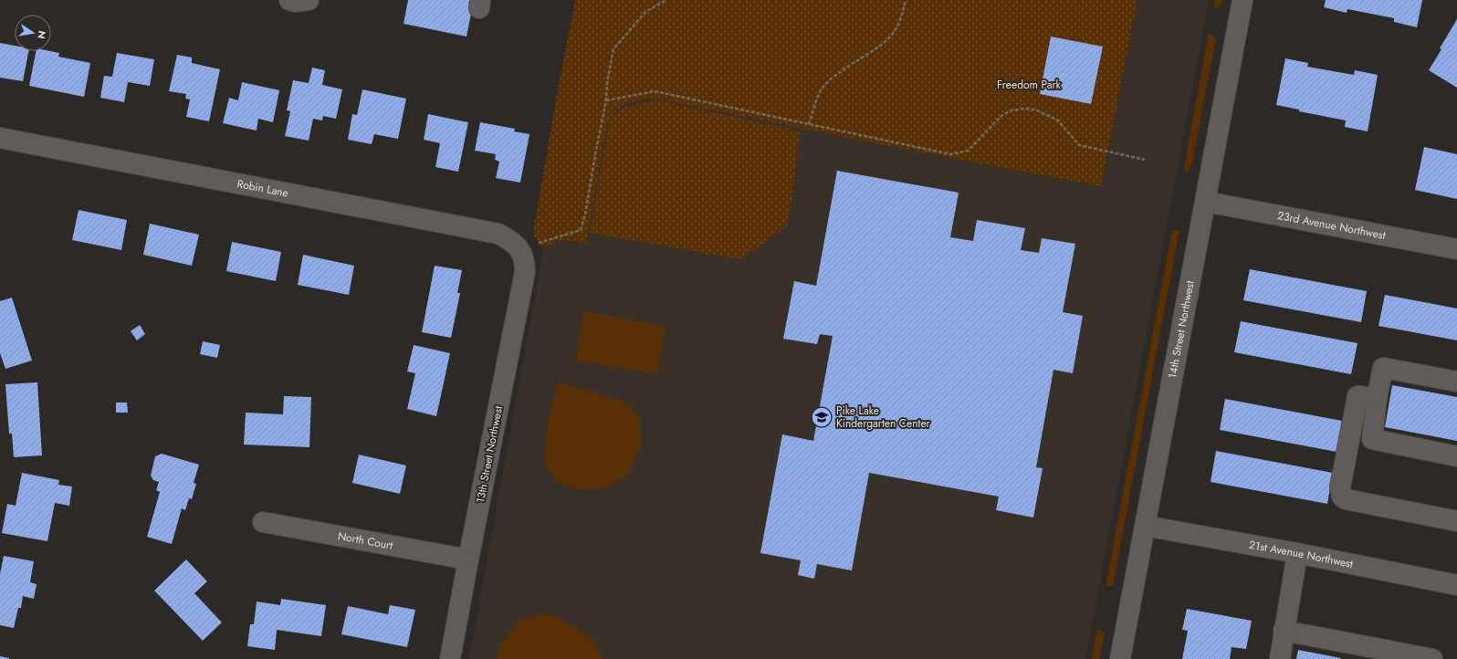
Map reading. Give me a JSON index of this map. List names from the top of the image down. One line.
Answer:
{"streets":{"street":["Robin Lane","23rd Avenue Northwest","14th Street Northwest","13th Street Northwest","North Court","21st Avenue Northwest"]},"crossings":[["Robin Lane","13th Street Northwest"],["23rd Avenue Northwest","14th Street Northwest"],["14th Street Northwest","21st Avenue Northwest"],["13th Street Northwest","North Court"]],"parks":["Freedom Park"],"places":{"school or university":["Pike Lake Kindergarten Center"]},"north":"right"}
